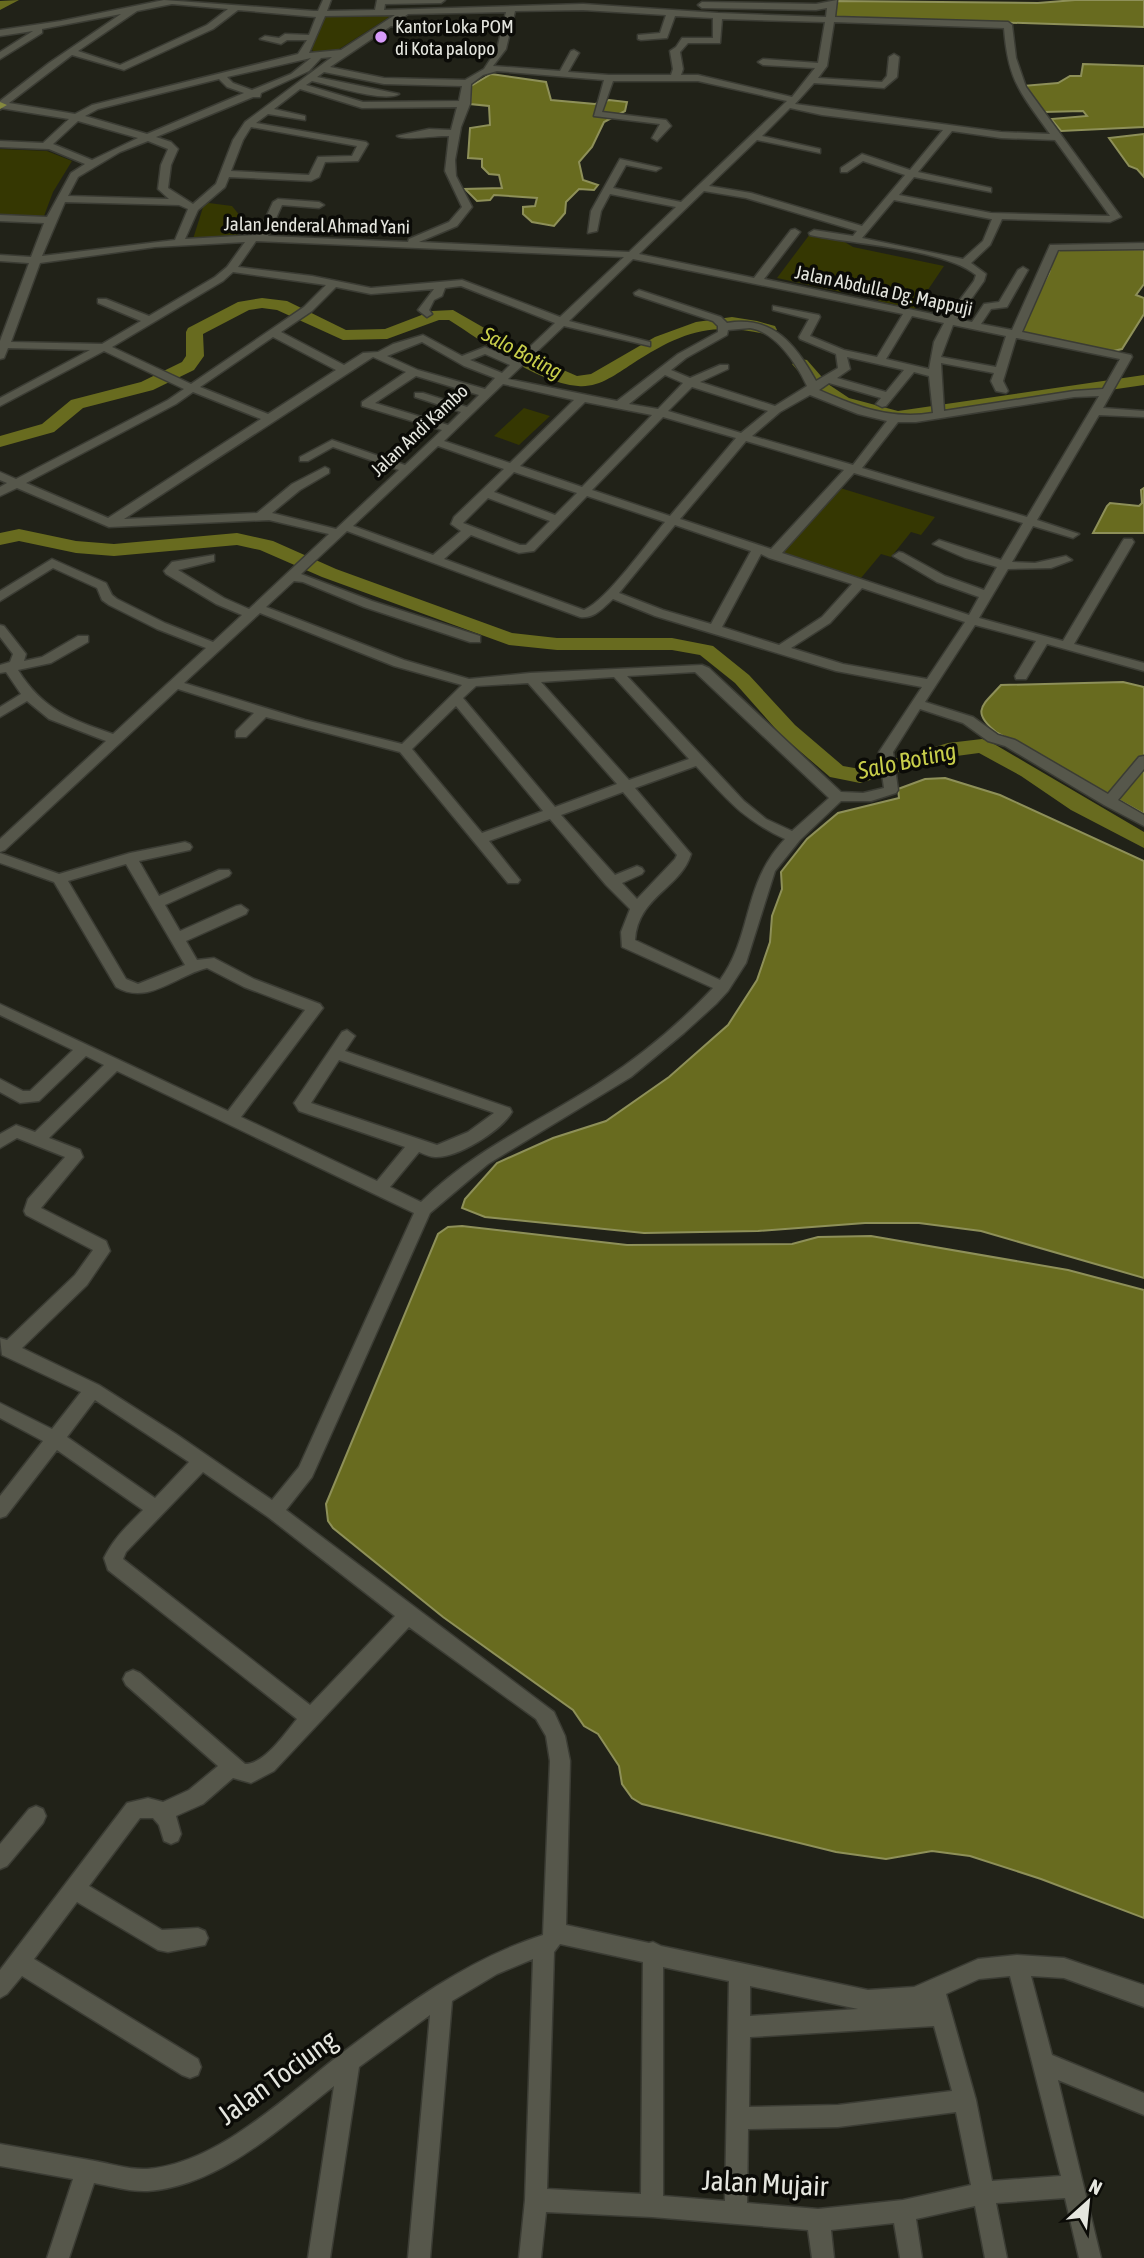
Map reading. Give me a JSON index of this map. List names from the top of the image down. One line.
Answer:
{"streets":{"street":["Jalan Jenderal Ahmad Yani","Jalan Abdulla Dg. Mappuji","Jalan Andi Kambo","Jalan Tociung","Jalan Mujair"]},"crossings":[["Jalan Jenderal Ahmad Yani","Jalan Abdulla Dg. Mappuji"],["Jalan Jenderal Ahmad Yani","Jalan Andi Kambo"],["Jalan Abdulla Dg. Mappuji","Jalan Andi Kambo"]],"water":["Salo Boting"],"places":["Kantor Loka POM di Kota palopo"],"north":"top right"}
